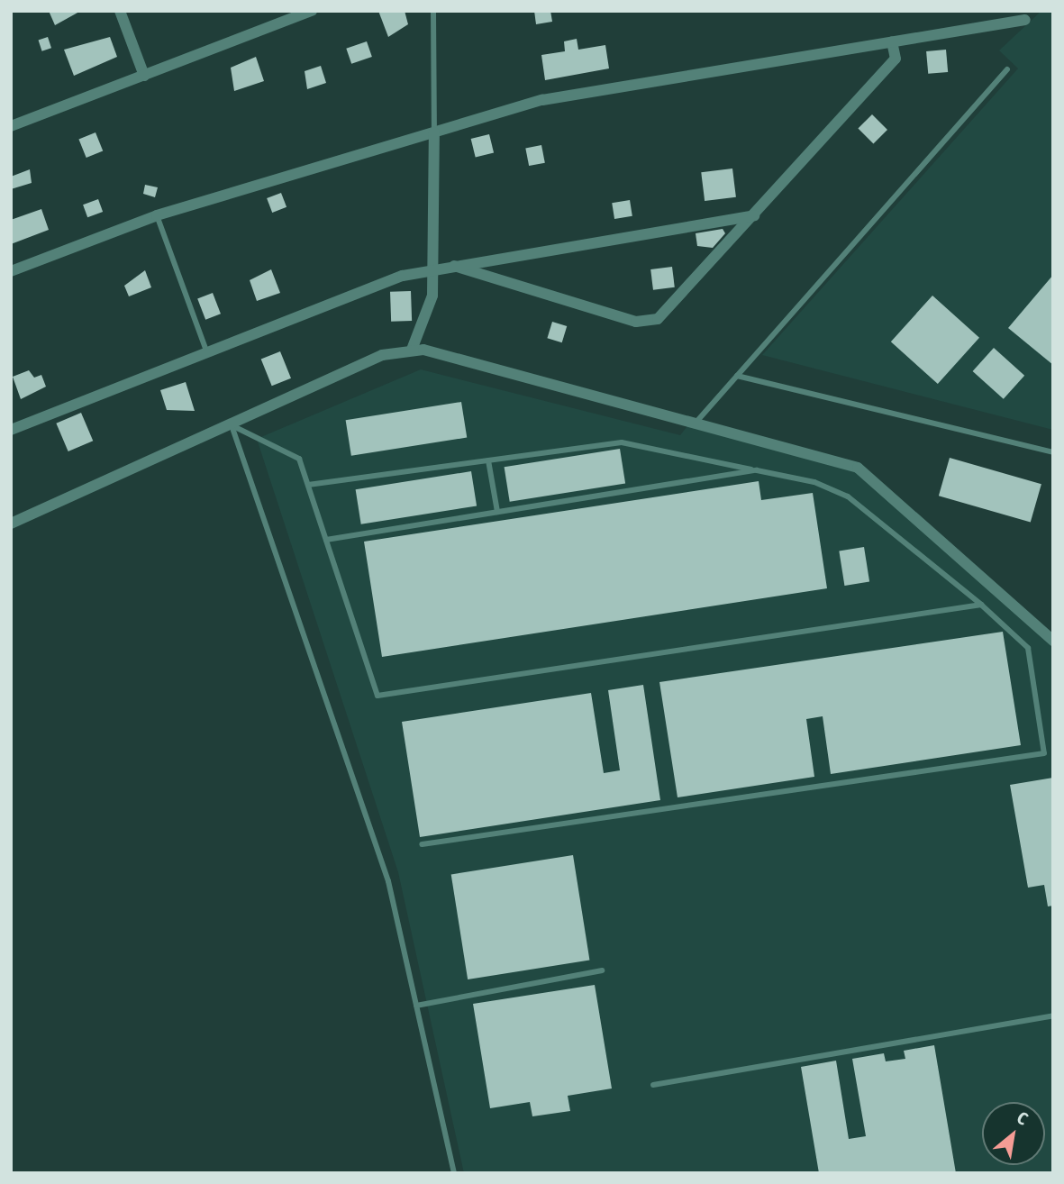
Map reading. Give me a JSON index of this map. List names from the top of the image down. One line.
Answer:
{"north":"top right"}
